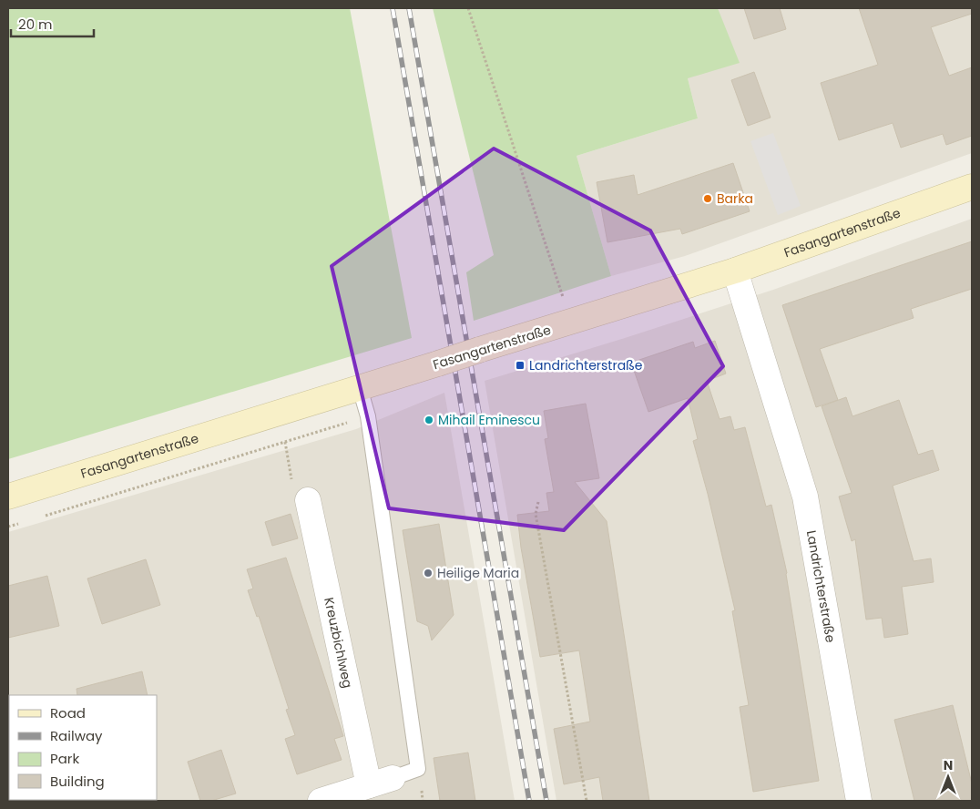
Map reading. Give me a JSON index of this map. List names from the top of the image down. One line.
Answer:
{"streets":{"street":["Fasangartenstraße","Landrichterstraße","Kreuzbichlweg"]},"crossings":[["Fasangartenstraße","Landrichterstraße"]],"places":{"other":["Barka","Mihail Eminescu","Heilige Maria"],"transit":["Landrichterstraße"]},"legend":["Road","Railway","Park","Building"],"scale_bar":"20 m","north":"top"}
